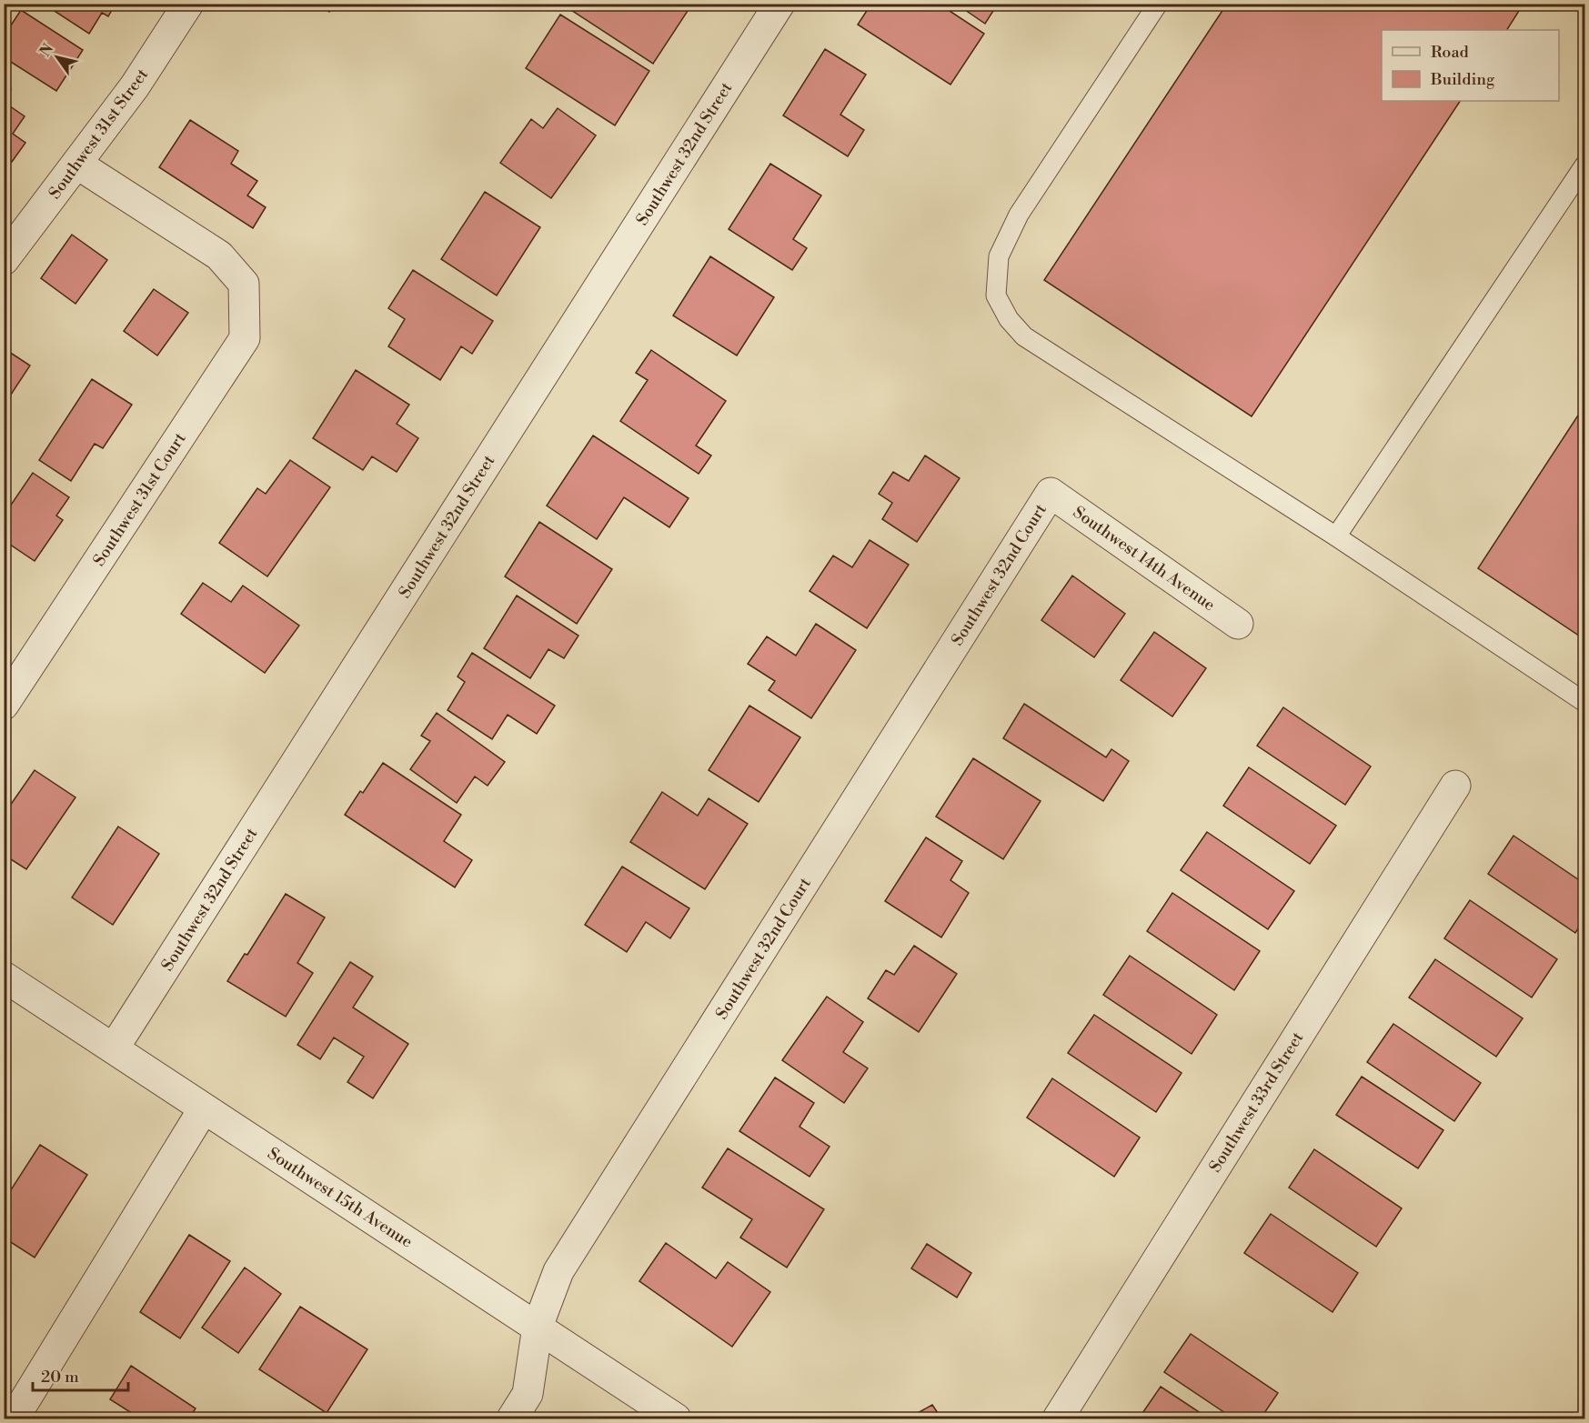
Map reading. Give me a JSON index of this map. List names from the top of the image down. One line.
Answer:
{"streets":{"street":["Southwest 31st Street","Southwest 32nd Street","Southwest 31st Court","Southwest 14th Avenue","Southwest 32nd Court","Southwest 33rd Street","Southwest 15th Avenue"]},"crossings":[["Southwest 31st Street","Southwest 31st Court"],["Southwest 32nd Street","Southwest 15th Avenue"],["Southwest 14th Avenue","Southwest 32nd Court"],["Southwest 32nd Court","Southwest 15th Avenue"]],"legend":["Road","Building"],"scale_bar":"20 m","north":"top left"}
